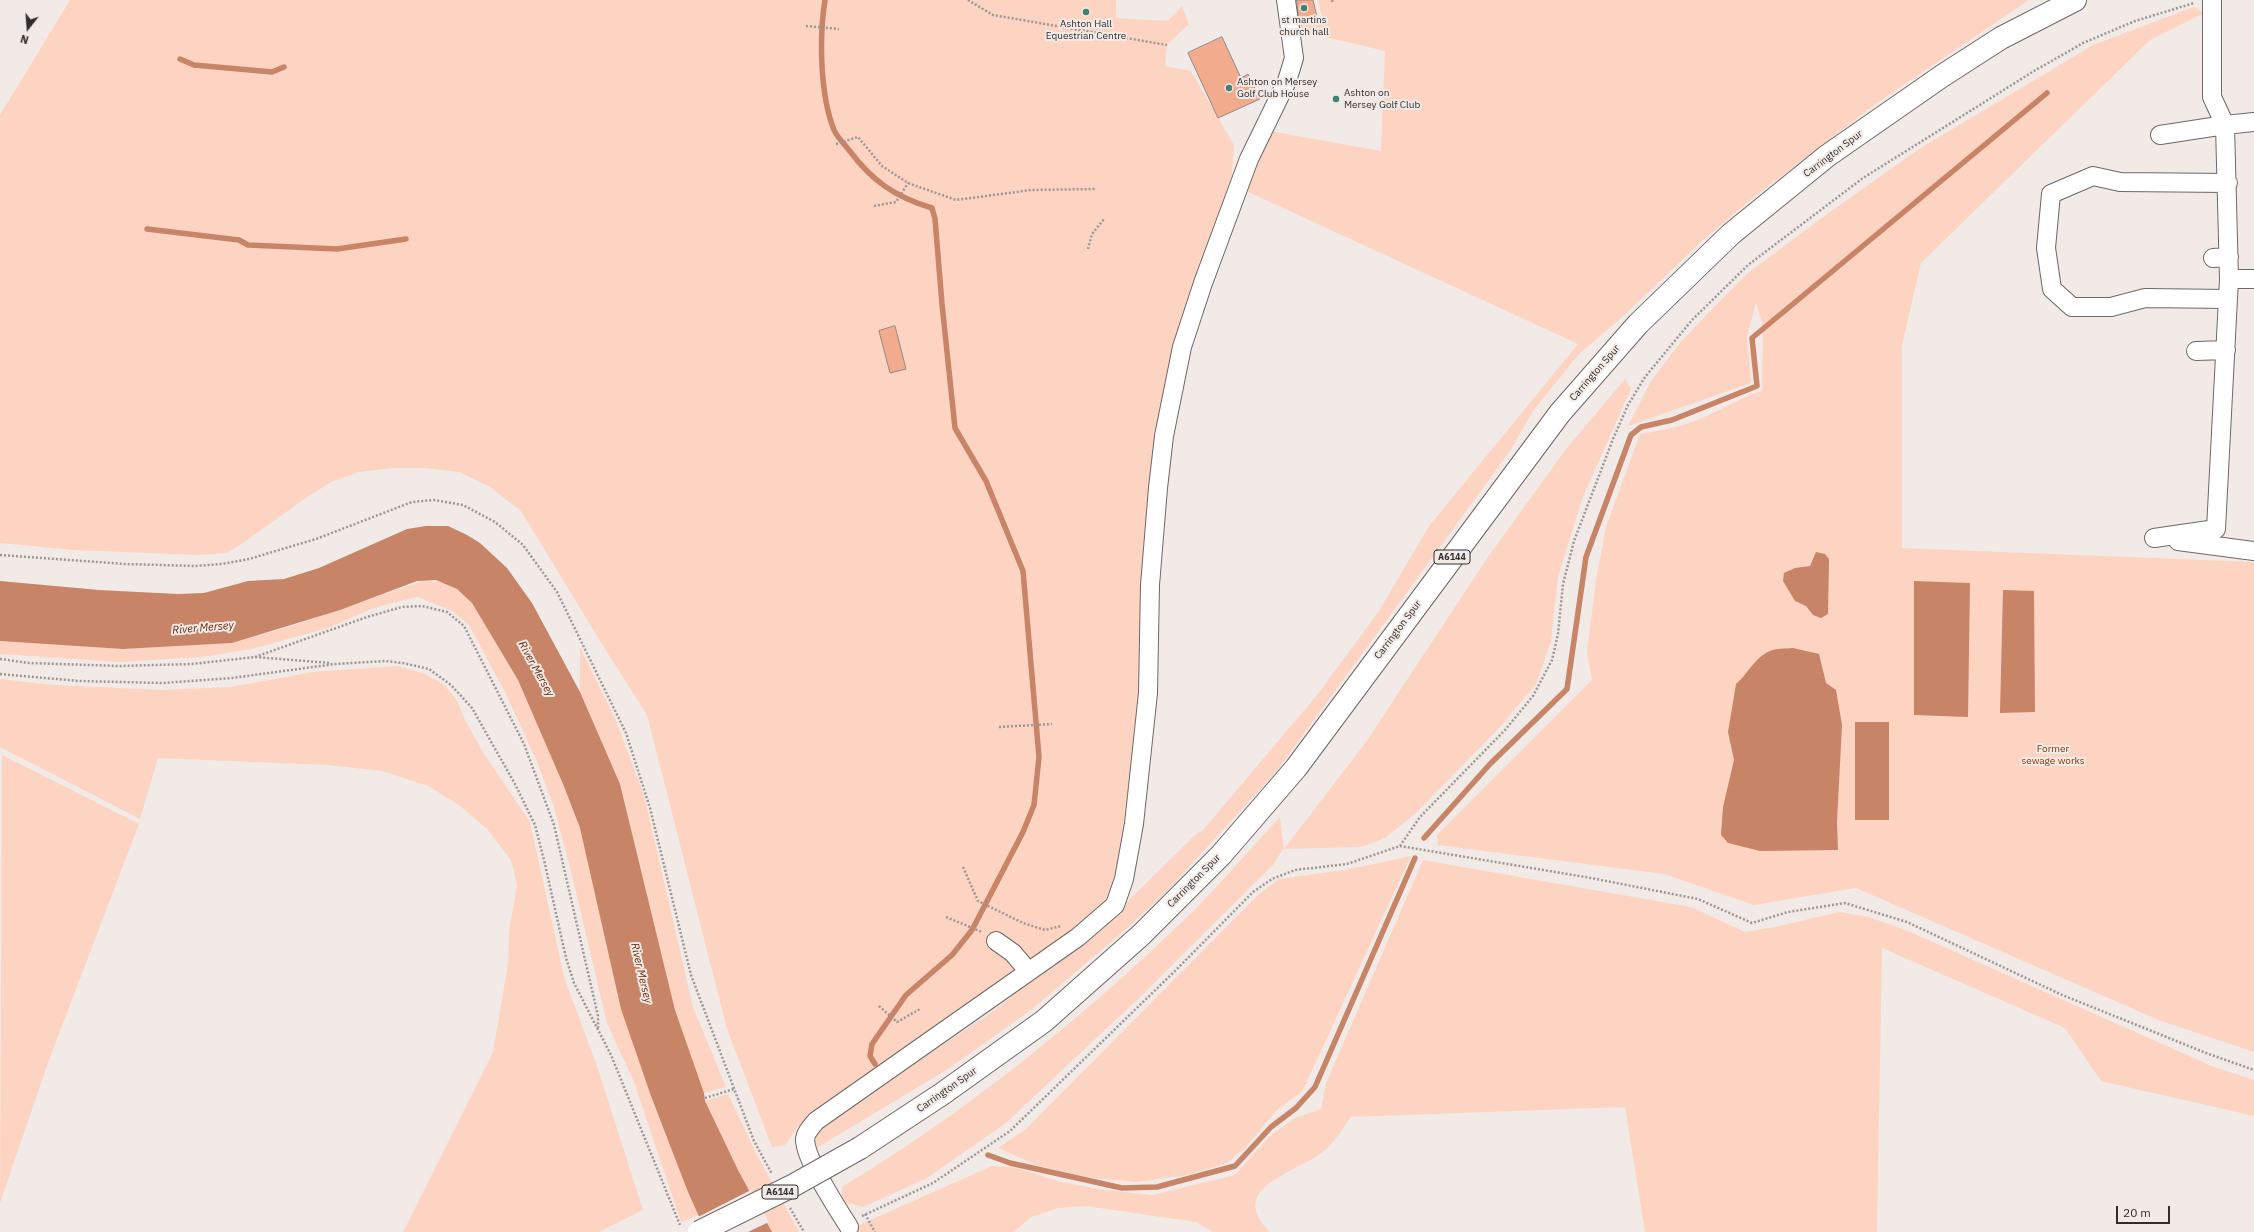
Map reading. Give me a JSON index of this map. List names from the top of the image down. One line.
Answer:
{"streets":{"main road":["Carrington Spur","A6144"]},"water":["River Mersey"],"parks":["Former sewage works"],"places":["st martins church hall","Ashton Hall Equestrian Centre","Ashton on Mersey Golf Club House","Ashton on Mersey Golf Club"],"scale_bar":"20 m","north":"bottom"}
